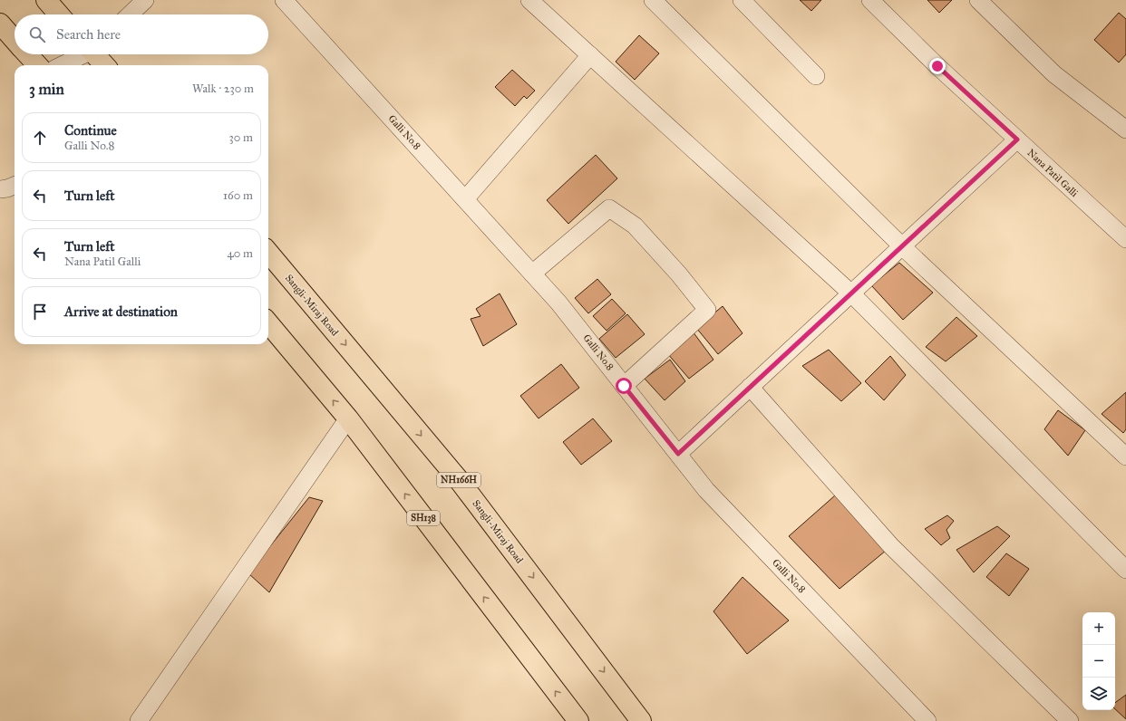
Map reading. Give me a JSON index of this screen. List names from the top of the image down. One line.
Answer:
{"streets":{"highway":["Sangli-Miraj Road","NH166H","SH138"],"street":["Galli No.8","Nana Patil Galli"]},"page":{"search":"Search here","heading":["3 min","Walk · 230 m"],"list":[["Continue","Galli No.8","30 m"],["Turn left","160 m"],["Turn left","Nana Patil Galli","40 m"],"Arrive at destination"],"map_buttons":["+","−"]}}
